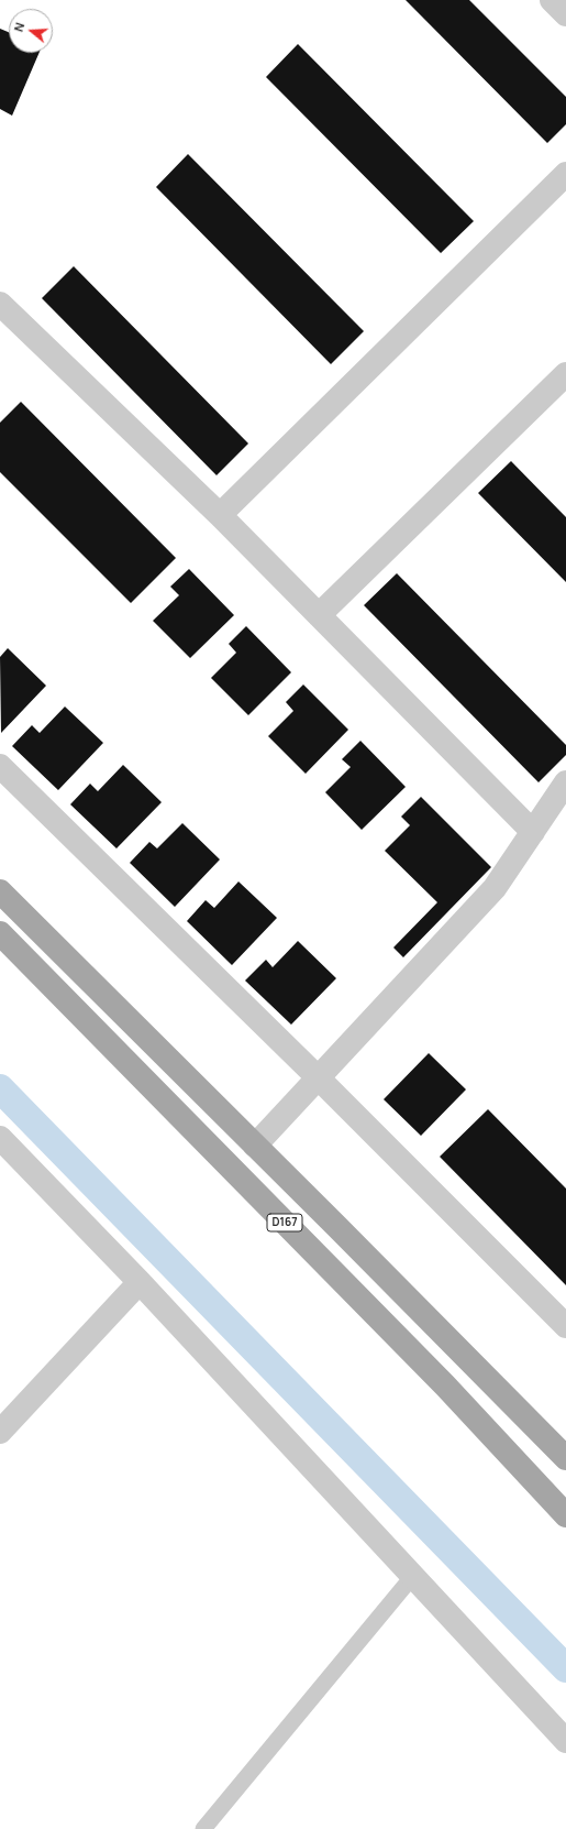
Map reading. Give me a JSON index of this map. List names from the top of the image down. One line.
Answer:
{"streets":{"main road":["D167"]},"north":"left"}
